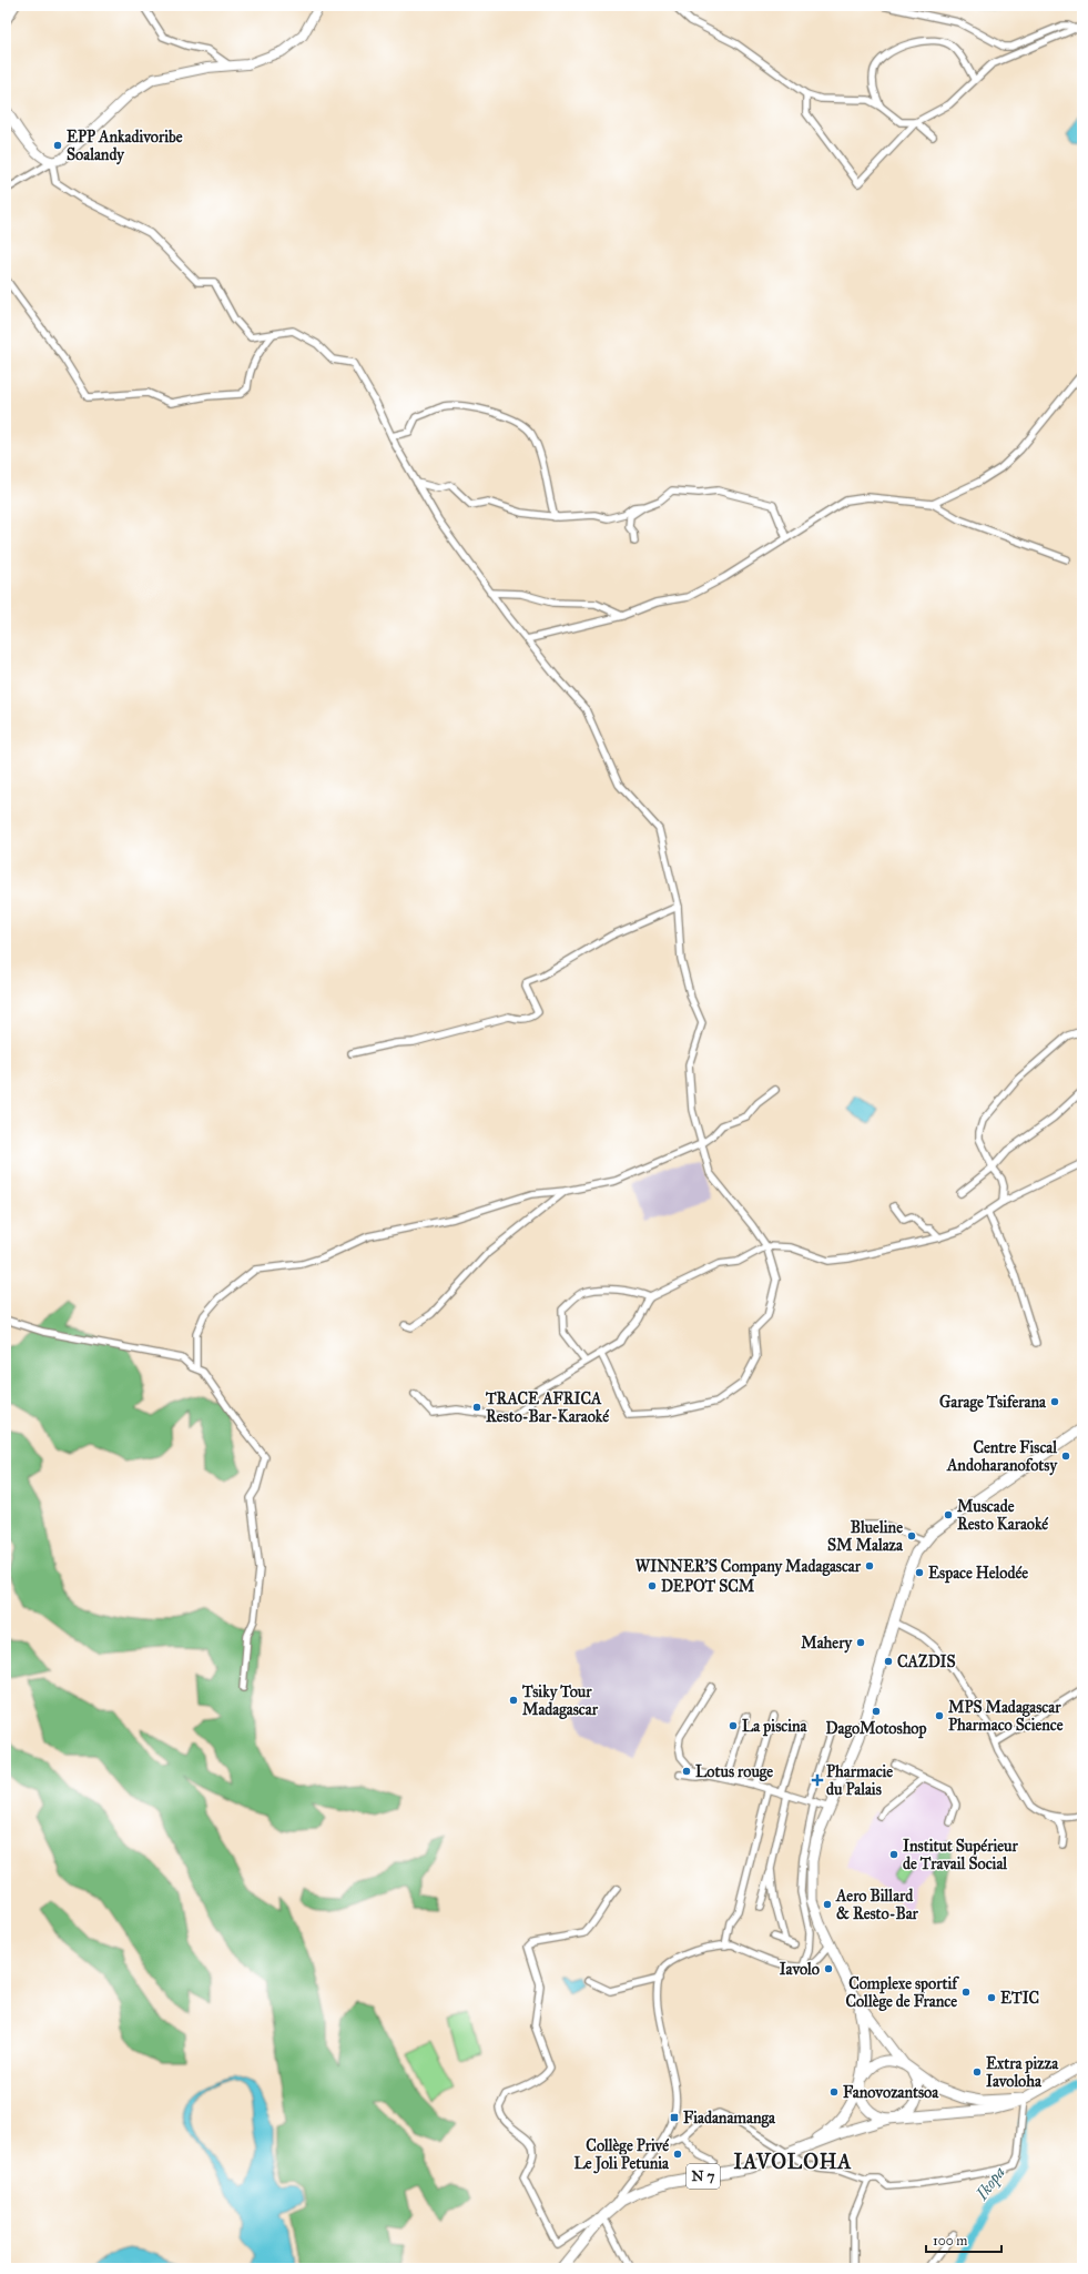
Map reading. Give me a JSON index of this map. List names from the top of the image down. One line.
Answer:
{"streets":{"main road":["N 7"]},"districts":["IAVOLOHA"],"water":["Ikopa"],"places":{"other":["EPP Ankadivoribe Soalandy","Garage Tsiferana","TRACE AFRICA Resto-Bar-Karaoké","Centre Fiscal Andoharanofotsy","Muscade Resto Karaoké","Blueline SM Malaza","WINNER'S Company Madagascar","Espace Helodée","DEPOT SCM","Mahery","CAZDIS","Tsiky Tour Madagascar","DagoMotoshop","MPS Madagascar Pharmaco Science","La piscina","Lotus rouge","Institut Supérieur de Travail Social","Aero Billard & Resto-Bar","Iavolo","Complexe sportif Collège de France","ETIC","Extra pizza Iavoloha","Fanovozantsoa","Collège Privé Le Joli Petunia"],"health":["Pharmacie du Palais"],"transit":["Fiadanamanga"]},"scale_bar":"100 m"}
